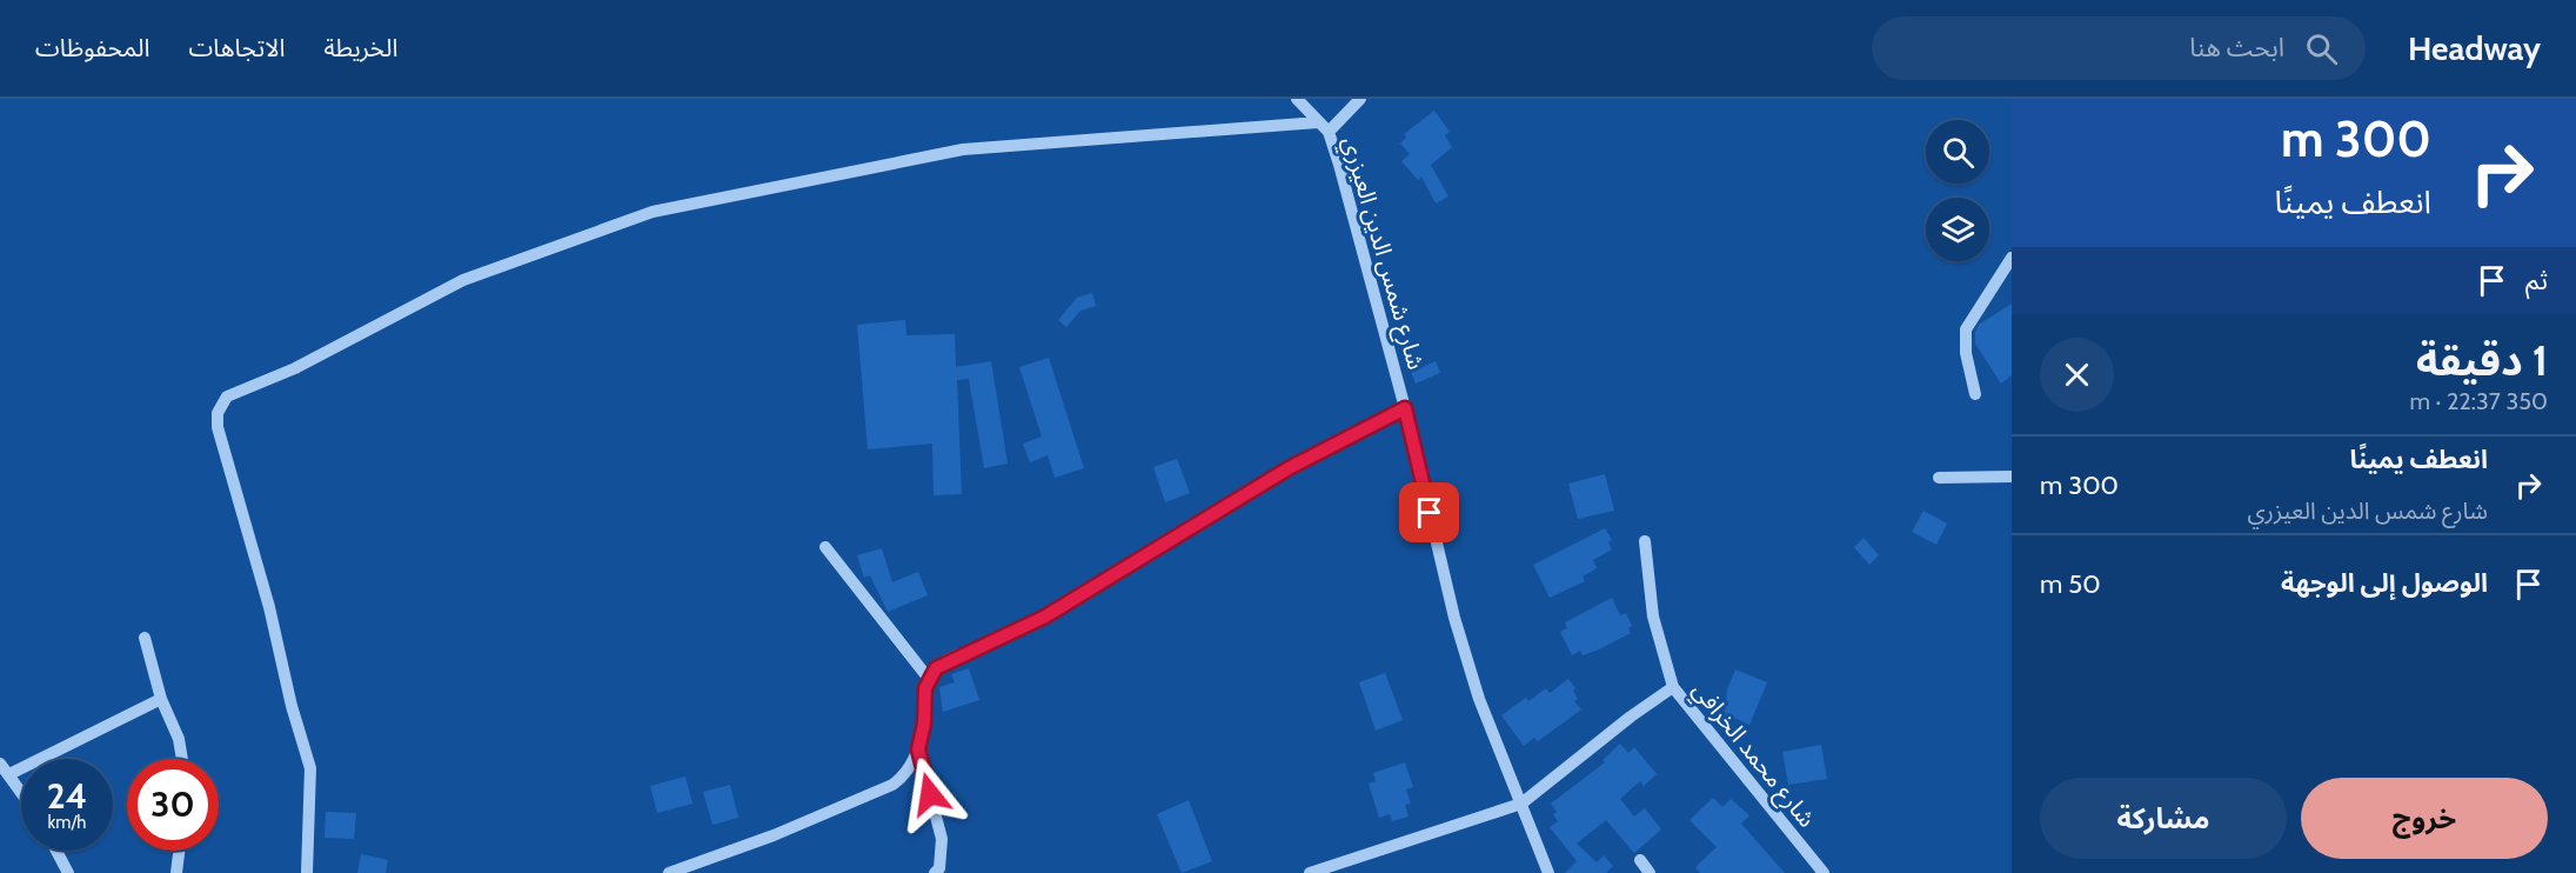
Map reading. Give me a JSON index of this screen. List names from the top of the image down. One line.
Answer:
{"streets":{"street":["شارع شمس الدين العيزري","شارع محمد الخرافي"]},"crossings":[["شارع شمس الدين العيزري","شارع محمد الخرافي"]],"page":{"header":"Headway","search":"ابحث هنا","nav":["الخريطة","الاتجاهات","المحفوظات"],"turn":["300 m","انعطف يمينًا"],"then":"ثم","heading":["1 دقيقة","350 m · 22:37"],"list":[{"name":"انعطف يمينًا","note":"شارع شمس الدين العيزري","value":"300 m"},{"name":"الوصول إلى الوجهة","value":"50 m"}],"speed":"24 km/h","limit":"30","buttons":["خروج","مشاركة"]}}
